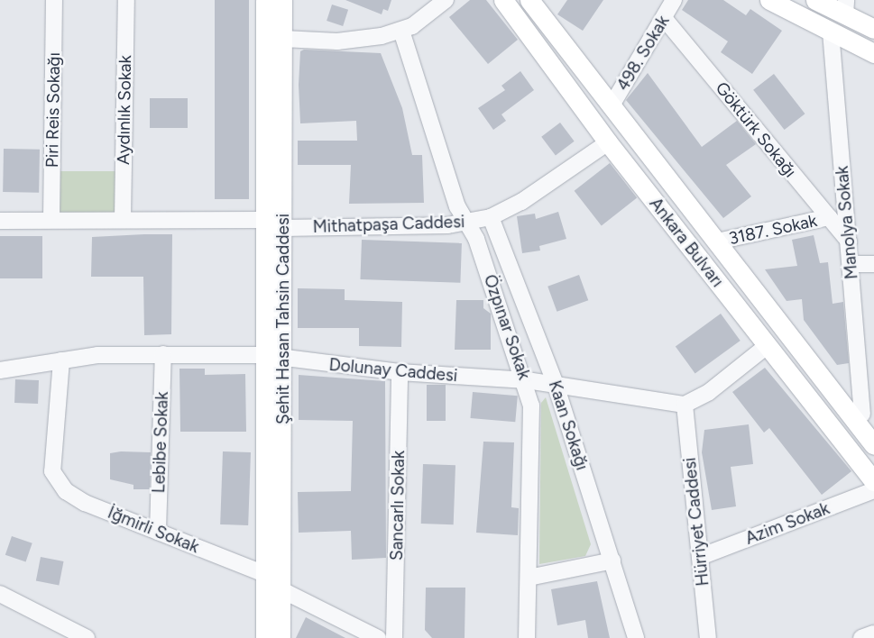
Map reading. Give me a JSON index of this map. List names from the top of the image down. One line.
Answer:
{"streets":{"main road":["Ankara Bulvarı","Şehit Hasan Tahsin Caddesi"],"street":["498. Sokak","Piri Reis Sokağı","Aydınlık Sokak","Göktürk Sokağı","Manolya Sokak","Mithatpaşa Caddesi","3187. Sokak","Özpınar Sokak","Dolunay Caddesi","Kaan Sokağı","Lebibe Sokak","Sancarlı Sokak","Hürriyet Caddesi","Azim Sokak","İğmirli Sokak"]},"crossings":[["498. Sokak","Göktürk Sokağı"],["498. Sokak","Ankara Bulvarı"],["Göktürk Sokağı","Manolya Sokak"],["Göktürk Sokağı","3187. Sokak"],["Manolya Sokak","Ankara Bulvarı"],["Mithatpaşa Caddesi","Ankara Bulvarı"],["Mithatpaşa Caddesi","Şehit Hasan Tahsin Caddesi"],["Mithatpaşa Caddesi","Özpınar Sokak"],["Mithatpaşa Caddesi","Kaan Sokağı"],["3187. Sokak","Ankara Bulvarı"],["Şehit Hasan Tahsin Caddesi","Dolunay Caddesi"],["Şehit Hasan Tahsin Caddesi","İğmirli Sokak"],["Özpınar Sokak","Dolunay Caddesi"],["Dolunay Caddesi","Kaan Sokağı"],["Dolunay Caddesi","Lebibe Sokak"],["Dolunay Caddesi","Sancarlı Sokak"],["Dolunay Caddesi","Hürriyet Caddesi"],["Dolunay Caddesi","İğmirli Sokak"],["Lebibe Sokak","İğmirli Sokak"],["Hürriyet Caddesi","Azim Sokak"]]}
